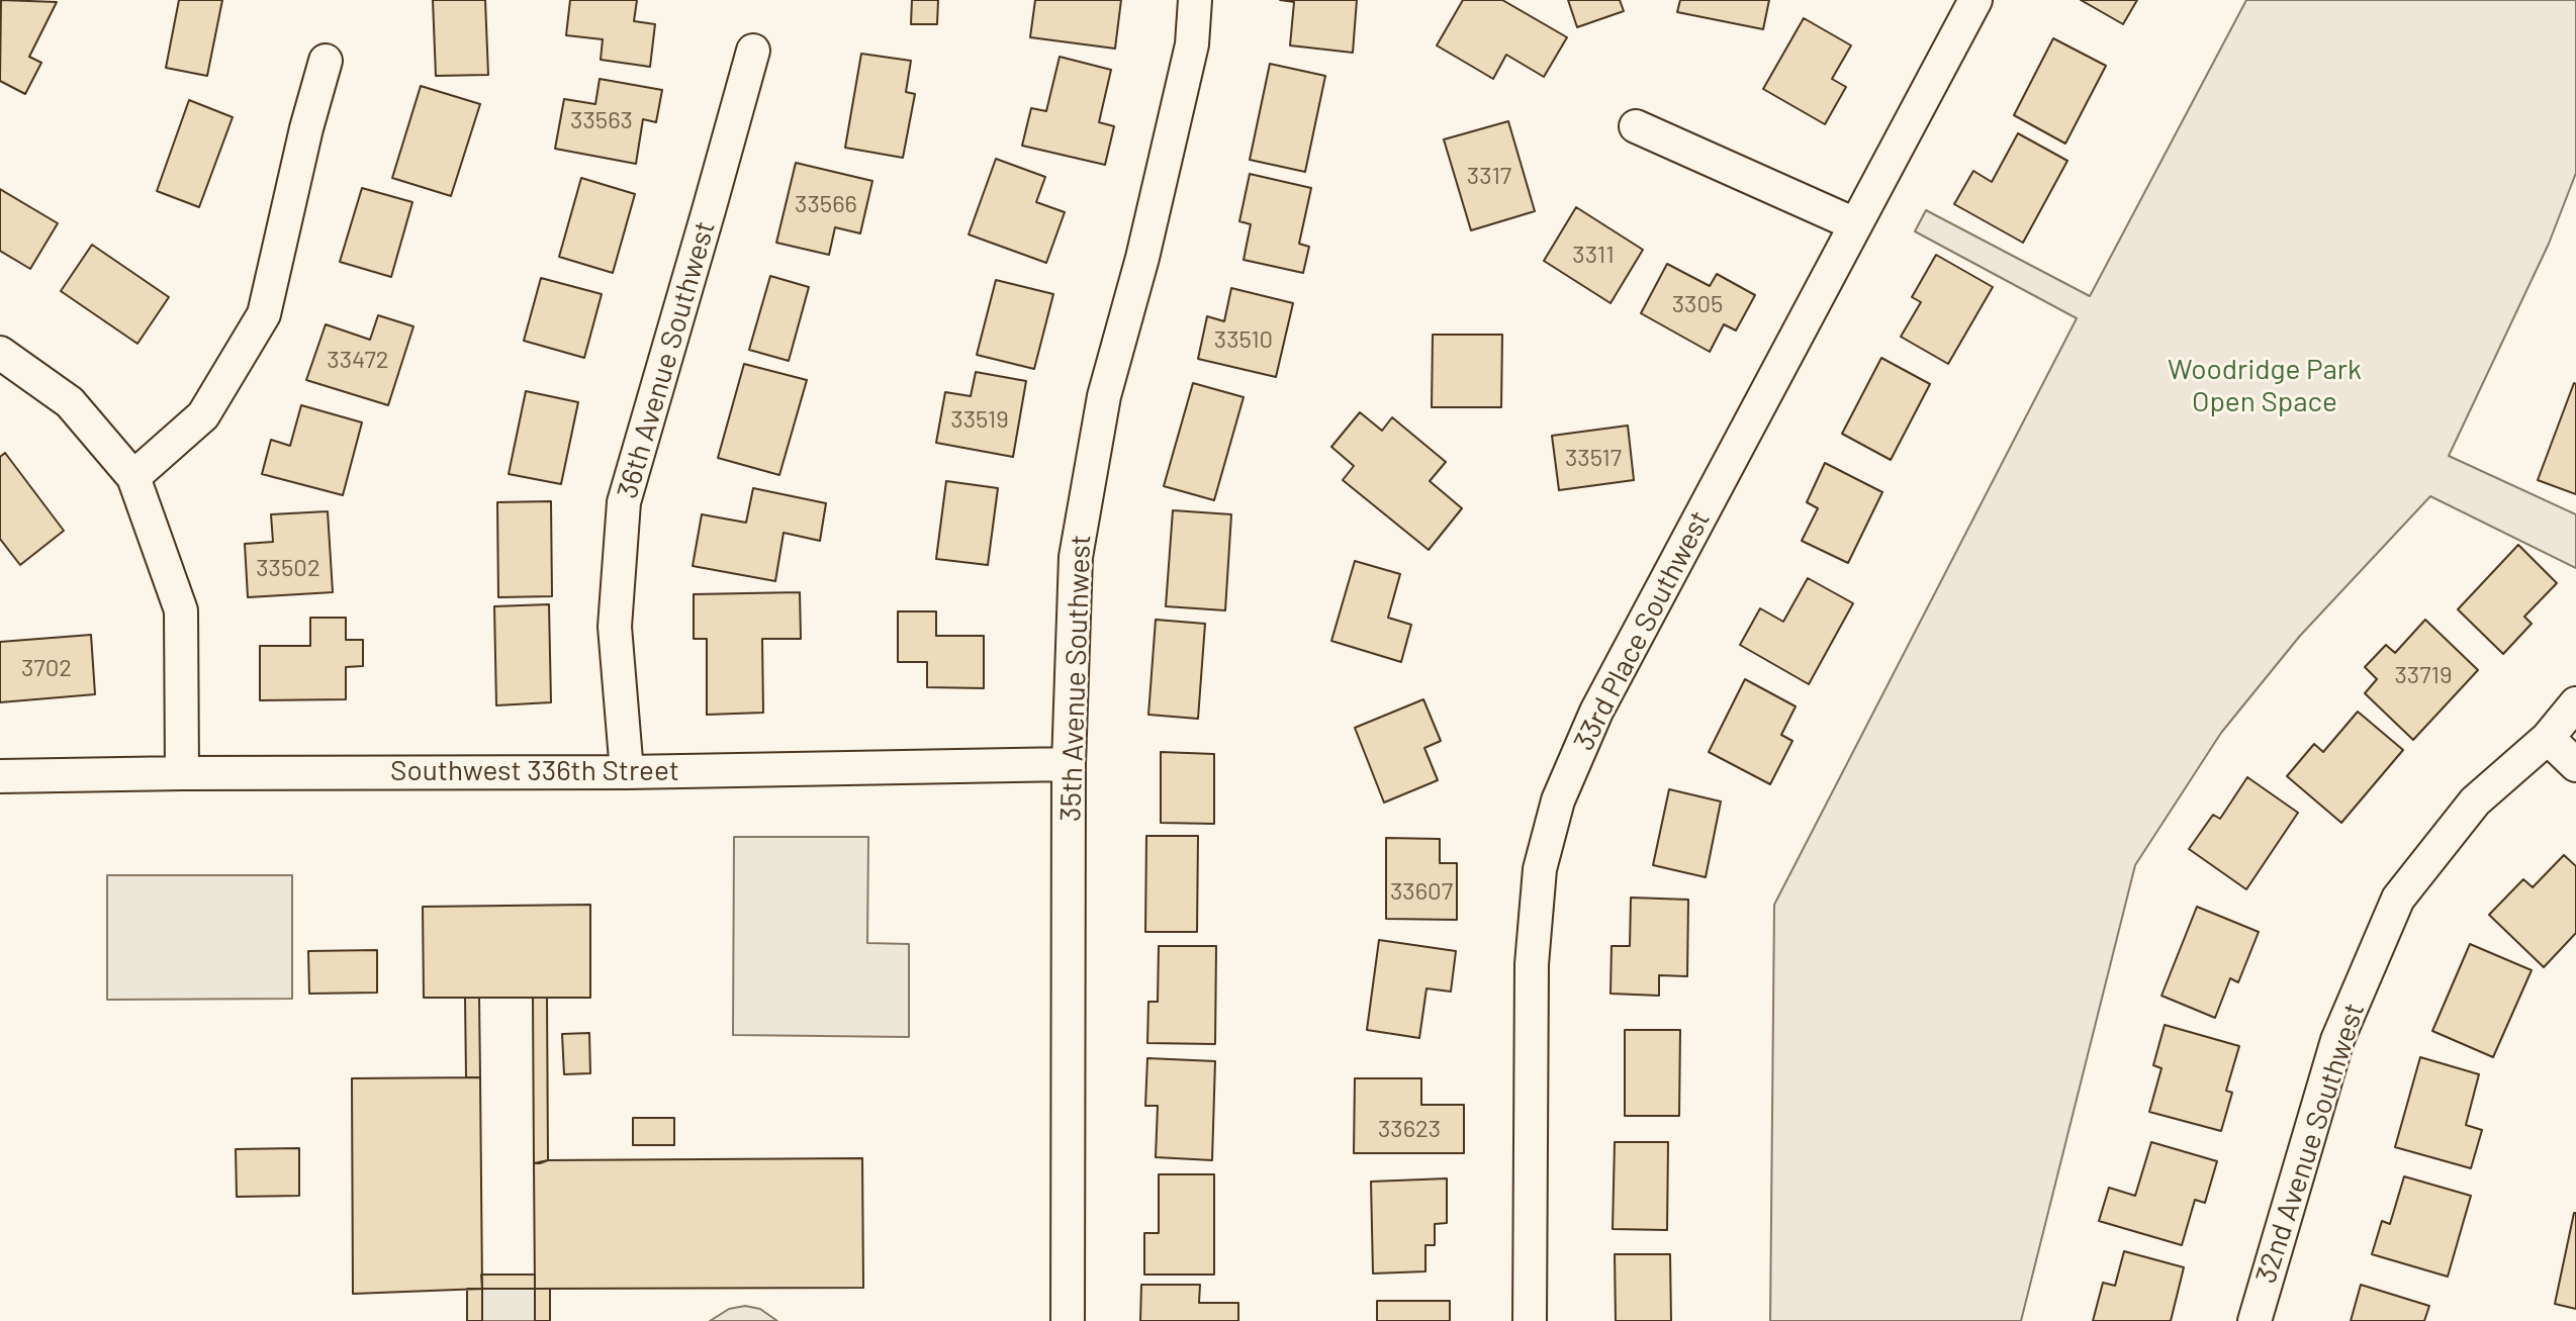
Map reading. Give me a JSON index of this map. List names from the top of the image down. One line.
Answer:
{"streets":{"street":["36th Avenue Southwest","33rd Place Southwest","35th Avenue Southwest","Southwest 336th Street","32nd Avenue Southwest"]},"crossings":[["36th Avenue Southwest","Southwest 336th Street"],["35th Avenue Southwest","Southwest 336th Street"]],"parks":["Woodridge Park Open Space"],"house_numbers":["33563","3317","33566","3311","3305","33510","33472","33519","33517","33502","3702","33719","33607","33623"]}
